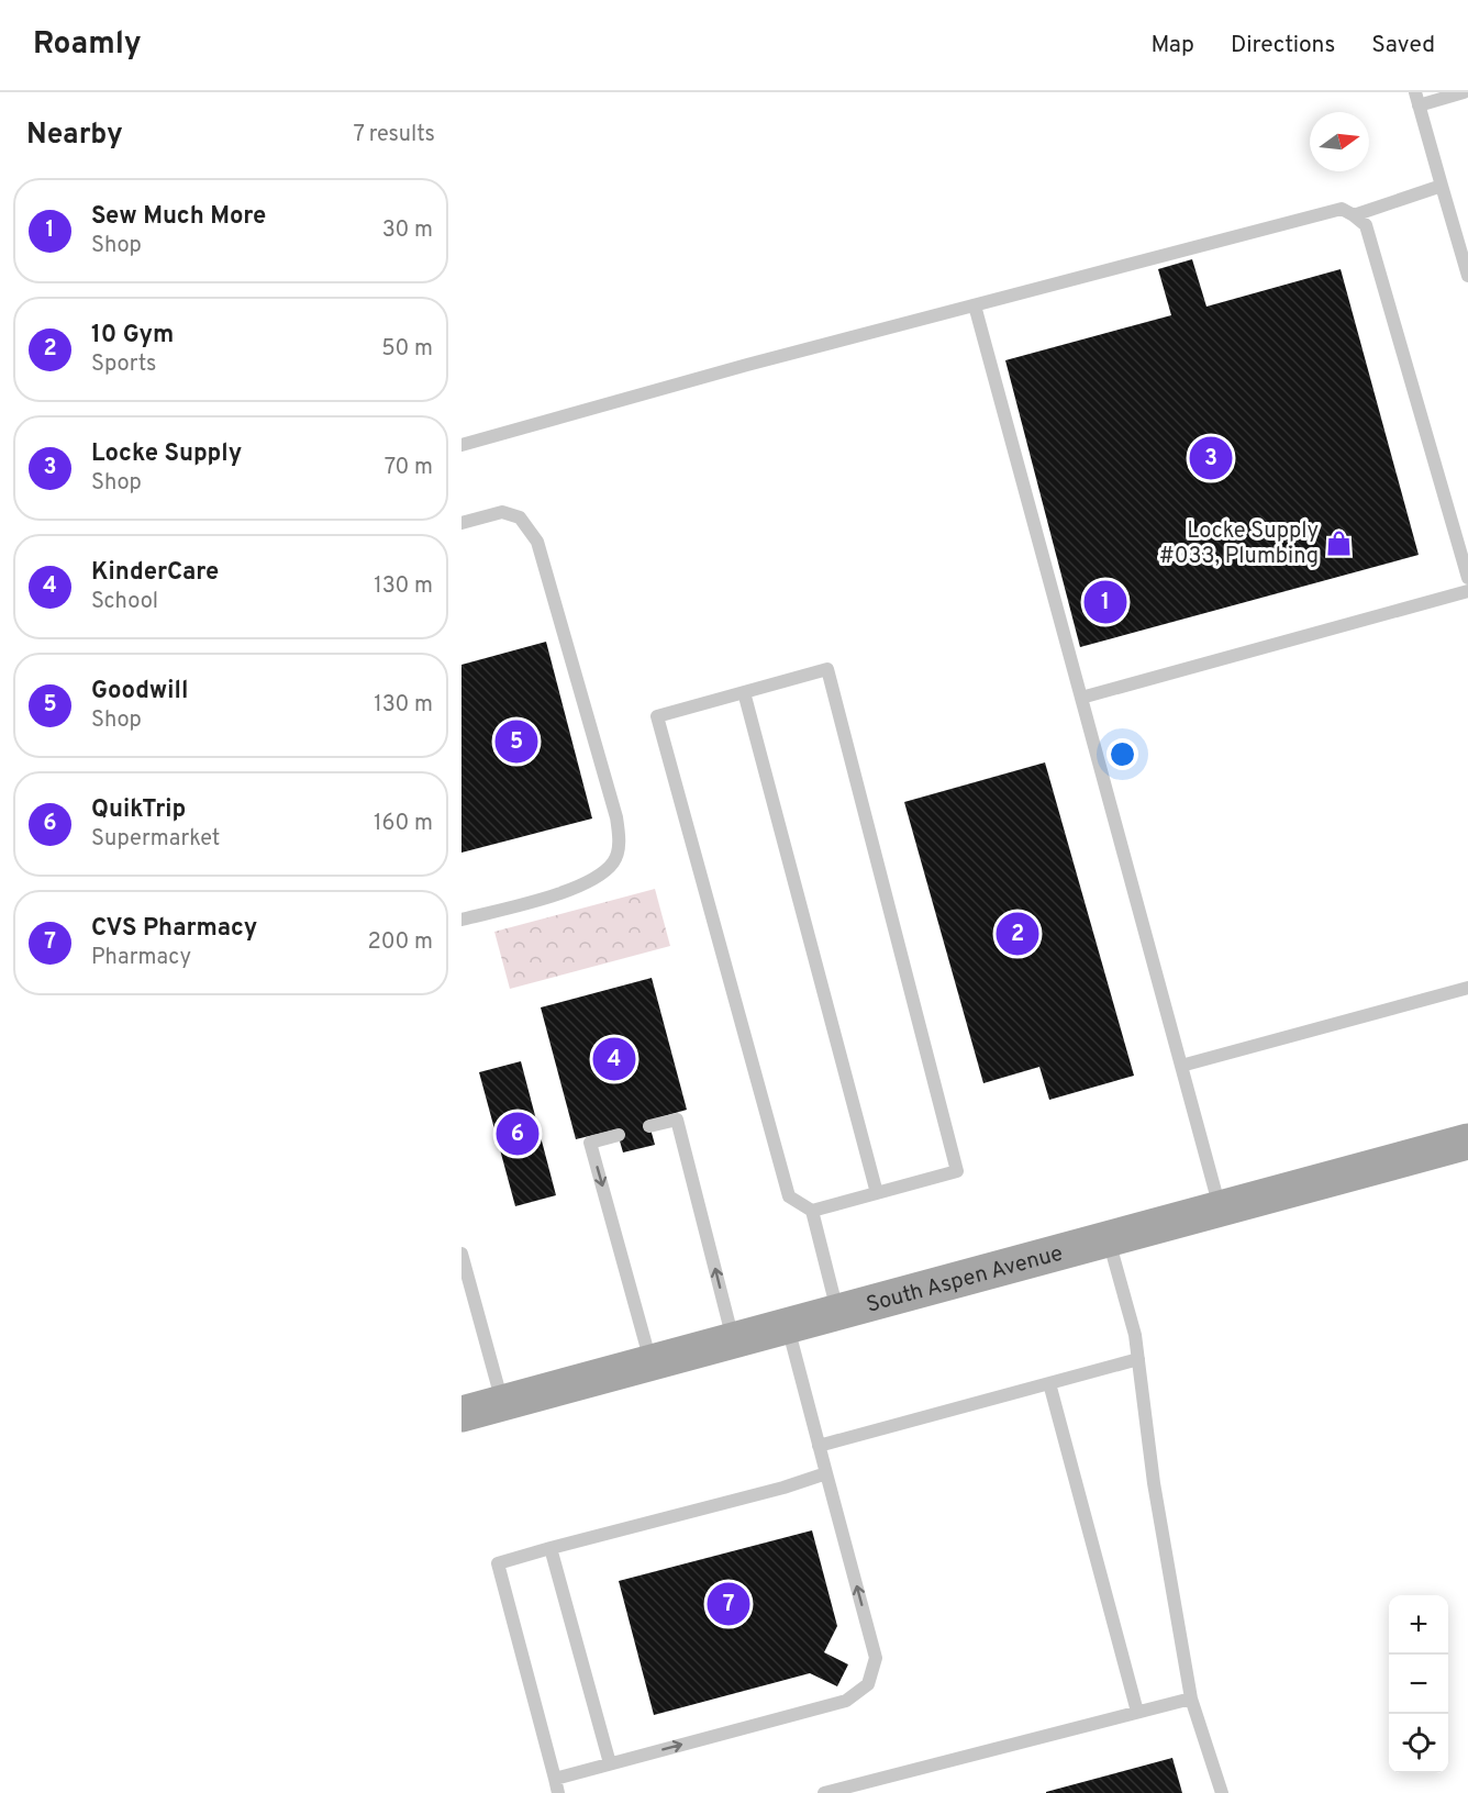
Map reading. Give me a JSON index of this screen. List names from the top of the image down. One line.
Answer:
{"streets":{"main road":["South Aspen Avenue"]},"places":{"shop":["Locke Supply #033, Plumbing"]},"north":"right","page":{"header":"Roamly","nav":["Map","Directions","Saved"],"heading":["Nearby","7 results"],"list":[{"mark":"1","name":"Sew Much More","note":"Shop","value":"30 m"},{"mark":"2","name":"10 Gym","note":"Sports","value":"50 m"},{"mark":"3","name":"Locke Supply","note":"Shop","value":"70 m"},{"mark":"4","name":"KinderCare","note":"School","value":"130 m"},{"mark":"5","name":"Goodwill","note":"Shop","value":"130 m"},{"mark":"6","name":"QuikTrip","note":"Supermarket","value":"160 m"},{"mark":"7","name":"CVS Pharmacy","note":"Pharmacy","value":"200 m"}],"pins":["3","1","5","2","4","6","7"],"map_buttons":["+","−"]}}
